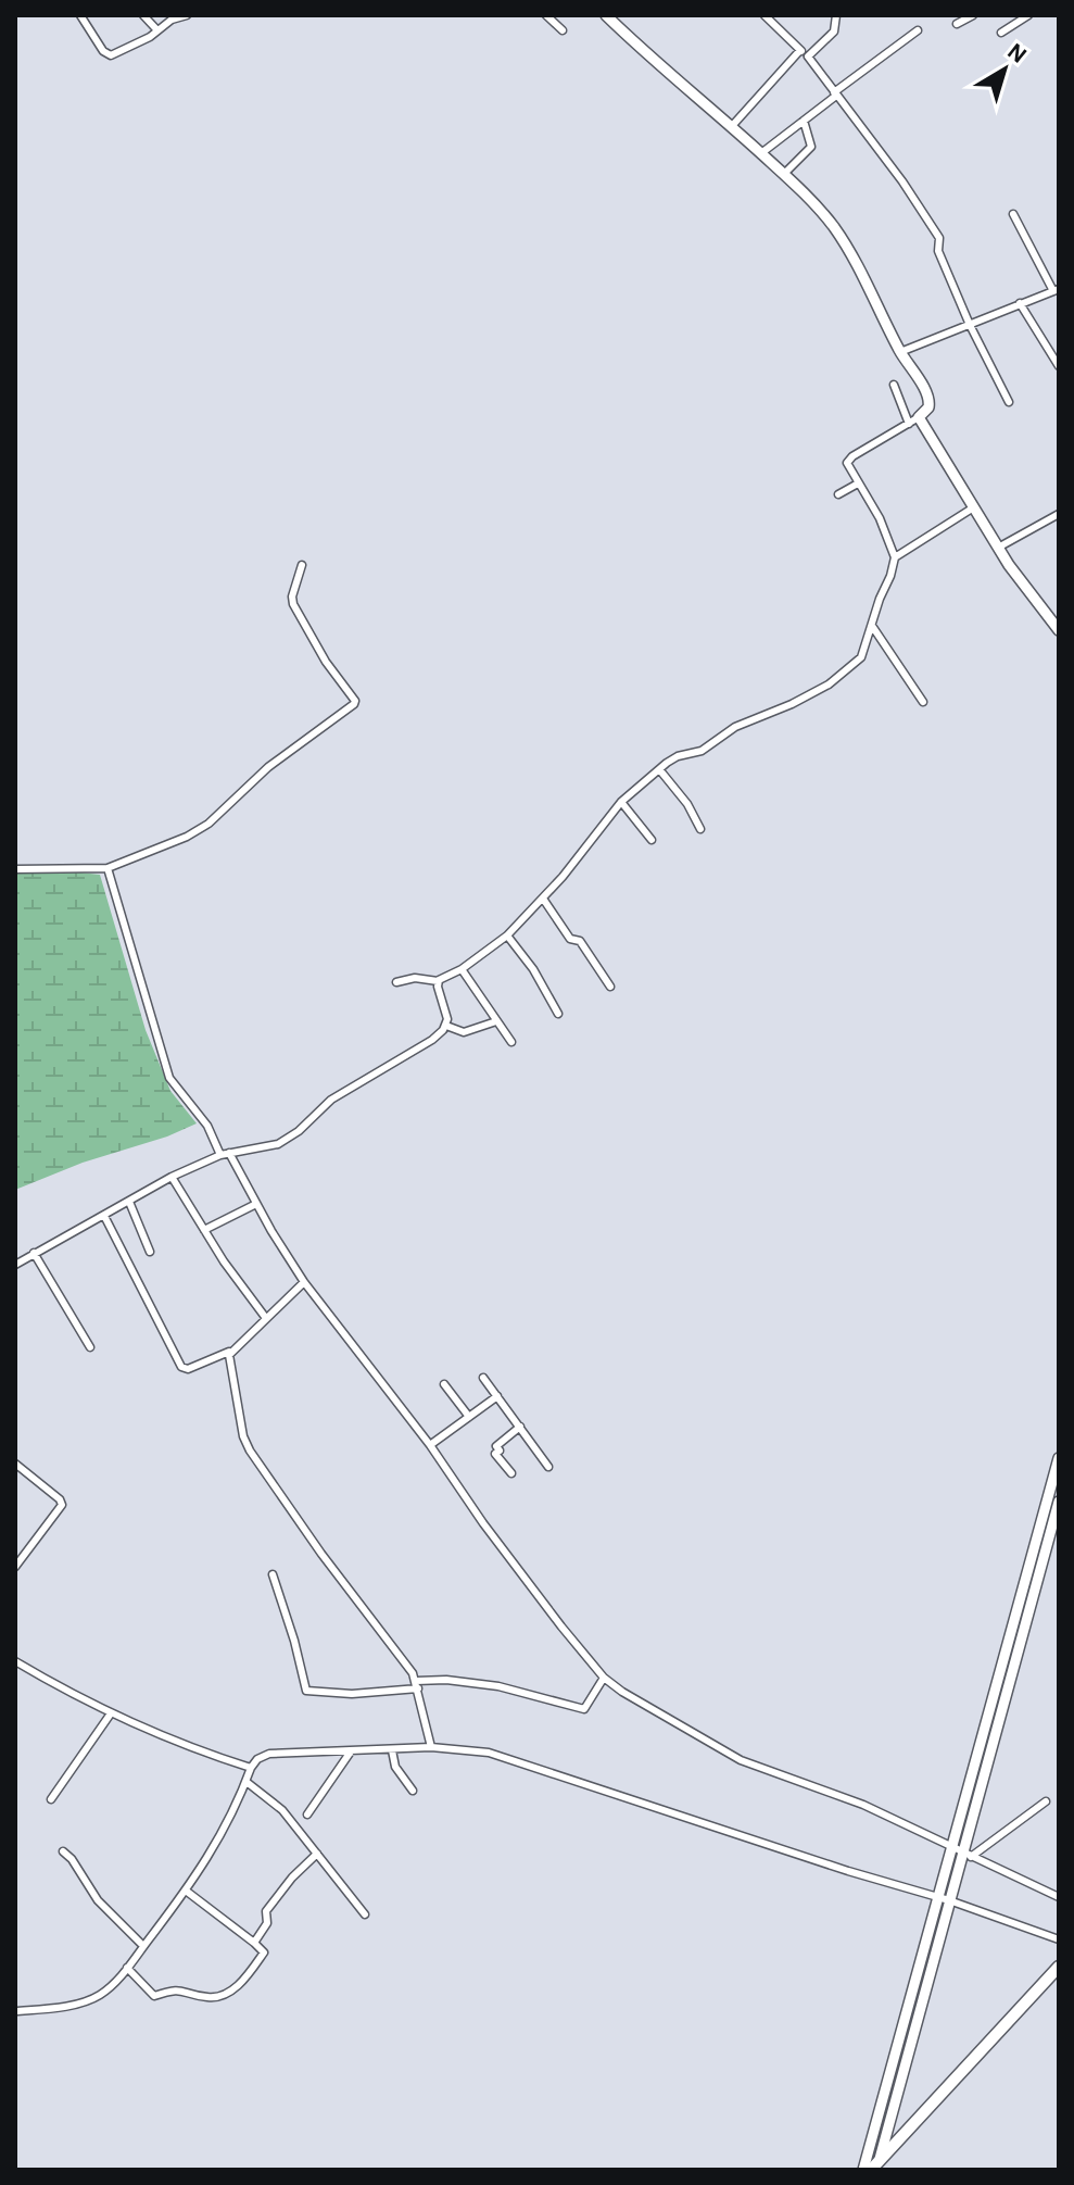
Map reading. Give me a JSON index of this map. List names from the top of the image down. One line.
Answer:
{"north":"top right"}
